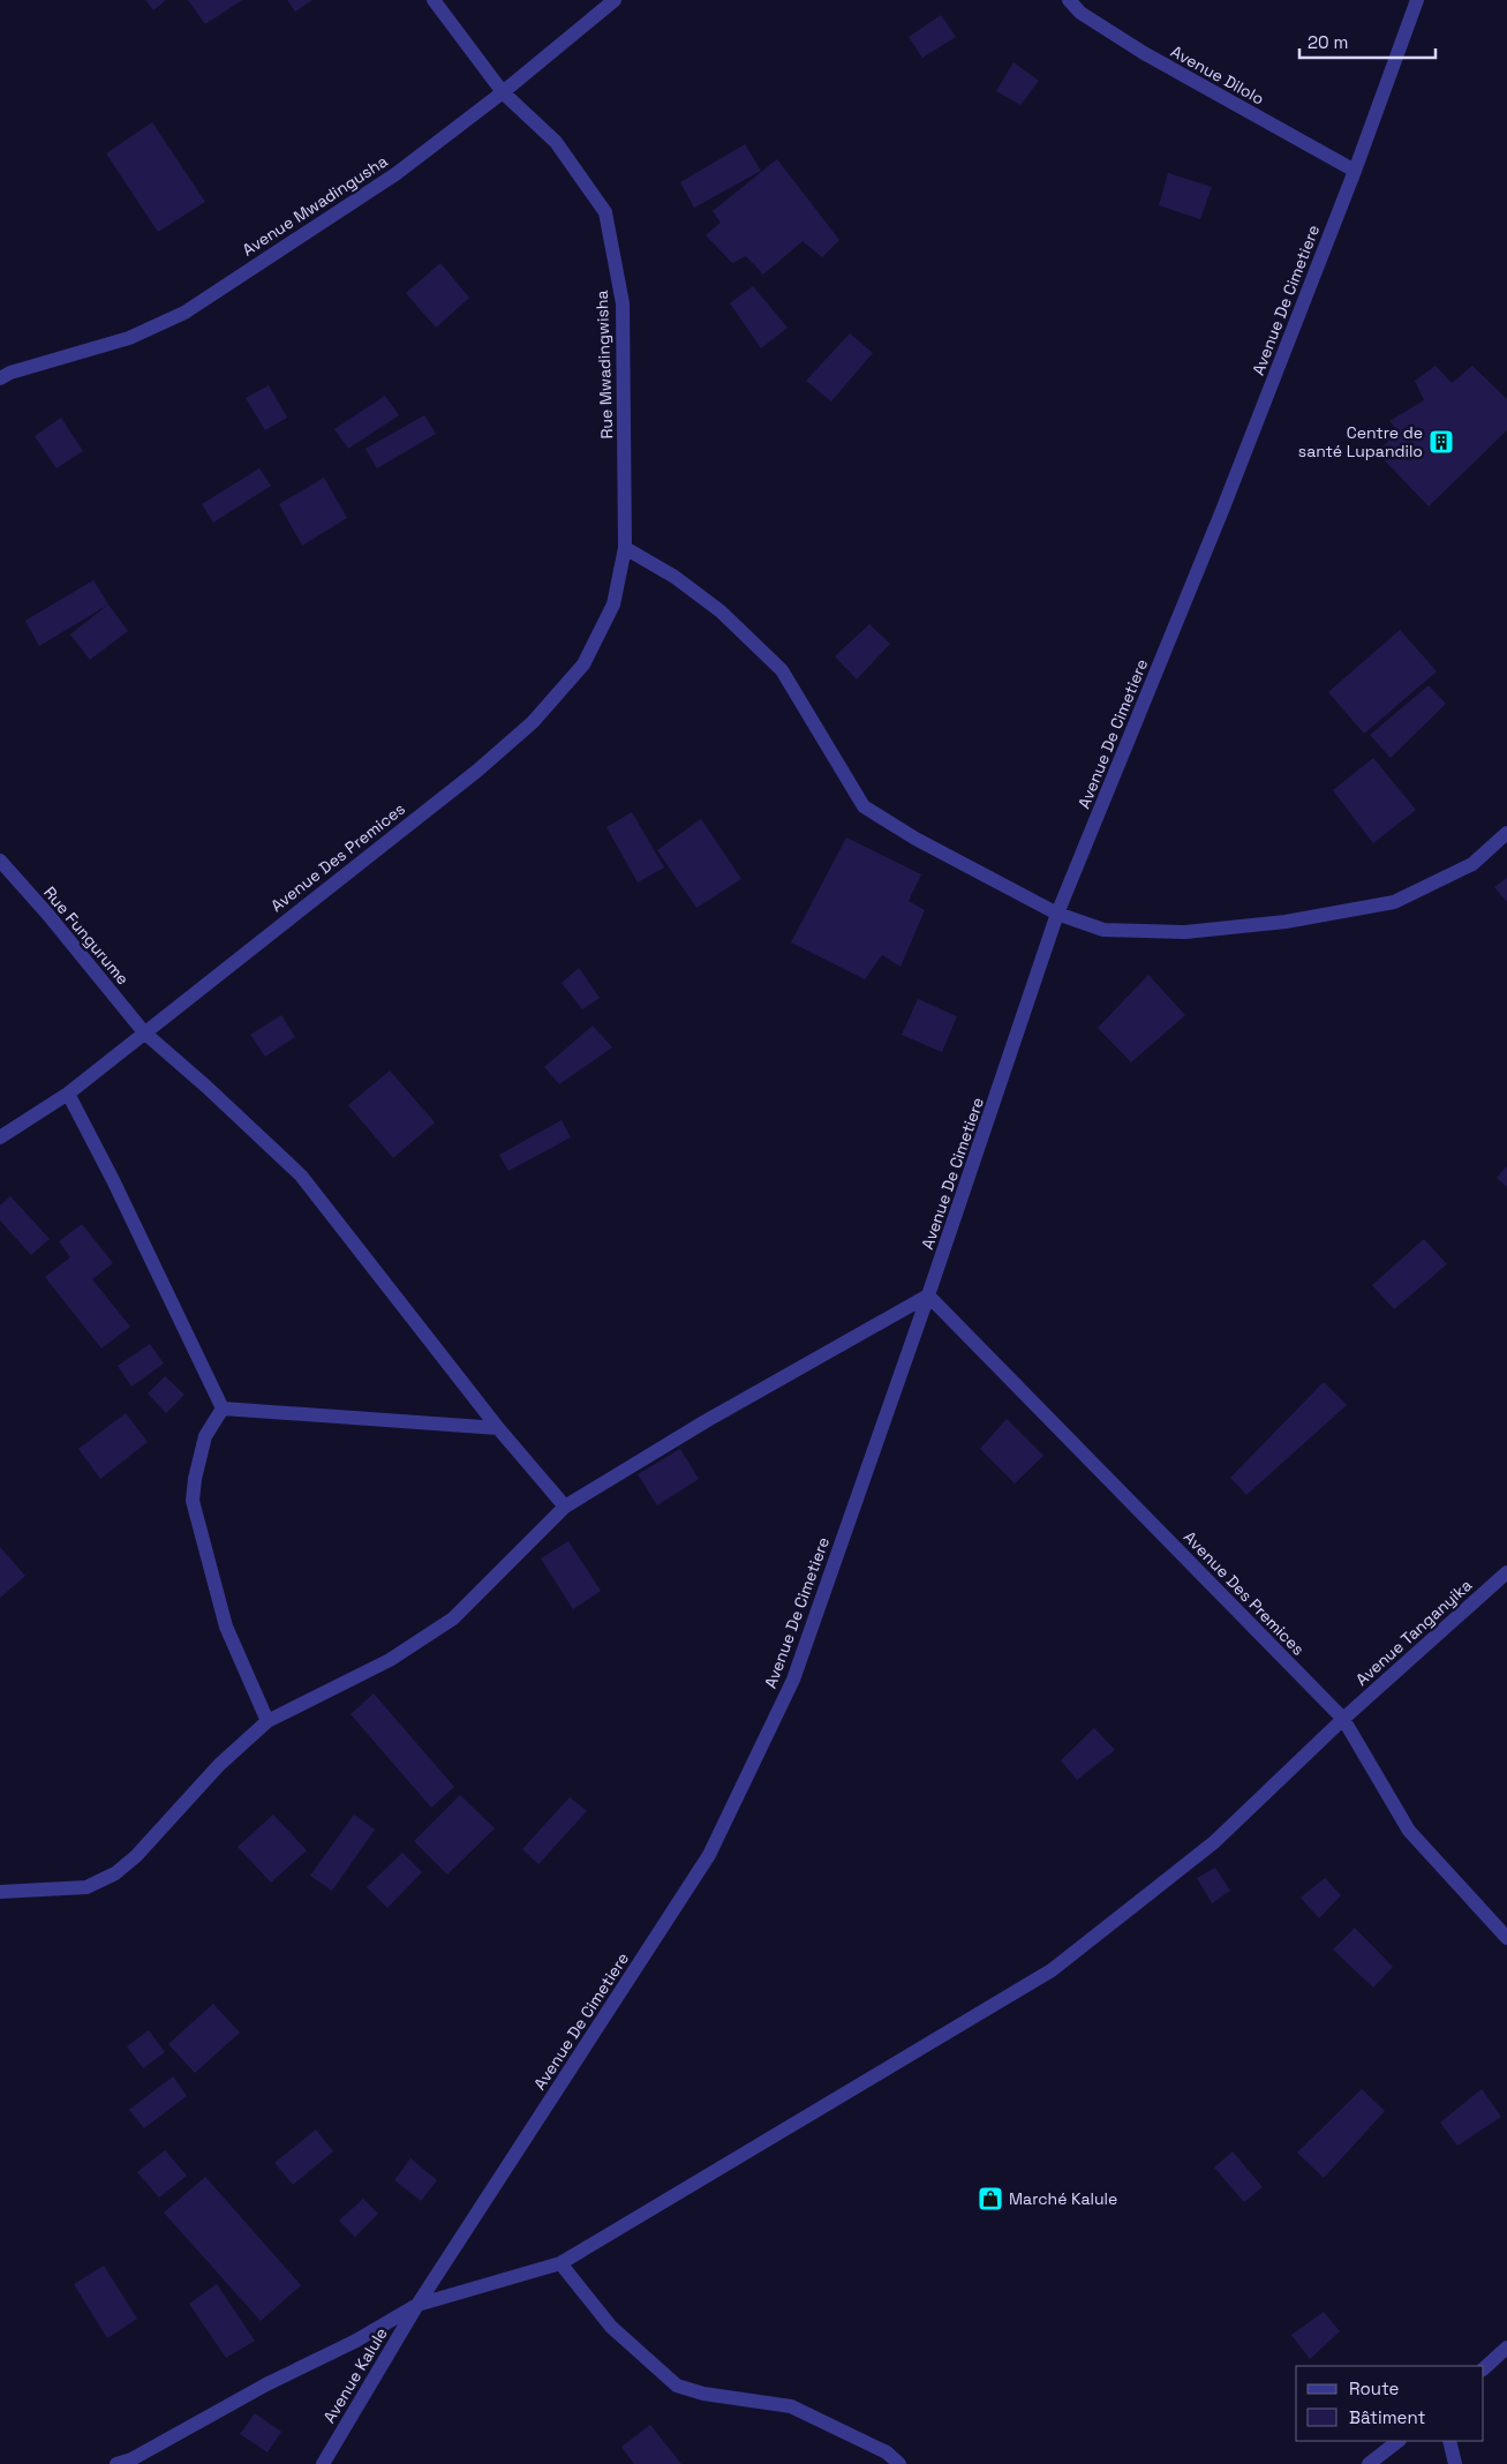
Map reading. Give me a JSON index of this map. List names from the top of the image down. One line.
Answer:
{"streets":{"street":["Avenue Dilolo","Avenue Mwadingusha","Avenue De Cimetiere","Rue Mwadingwisha","Avenue Des Premices","Rue Fungurume","Avenue Tanganyika","Avenue Kalule"]},"crossings":[["Avenue Dilolo","Avenue De Cimetiere"],["Avenue Mwadingusha","Rue Mwadingwisha"],["Avenue De Cimetiere","Avenue Des Premices"],["Avenue De Cimetiere","Avenue Tanganyika"],["Avenue De Cimetiere","Avenue Kalule"],["Rue Mwadingwisha","Avenue Des Premices"],["Avenue Des Premices","Rue Fungurume"],["Avenue Des Premices","Avenue Tanganyika"],["Avenue Tanganyika","Avenue Kalule"]],"places":{"building":["Centre de santé Lupandilo"],"shop":["Marché Kalule"]},"legend":["Route","Bâtiment"],"scale_bar":"20 m"}
